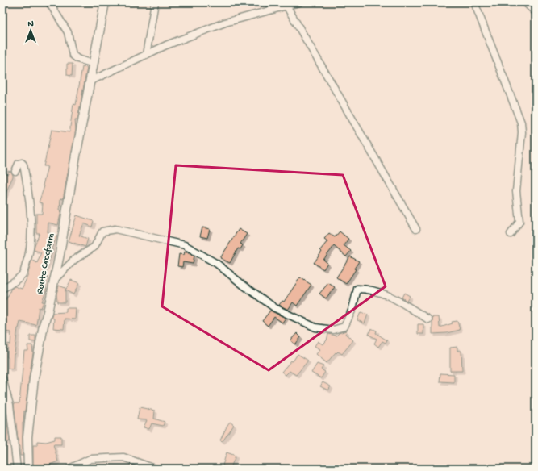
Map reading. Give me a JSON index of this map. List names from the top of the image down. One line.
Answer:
{"streets":{"street":["Route Crocfarm"]},"north":"top"}
